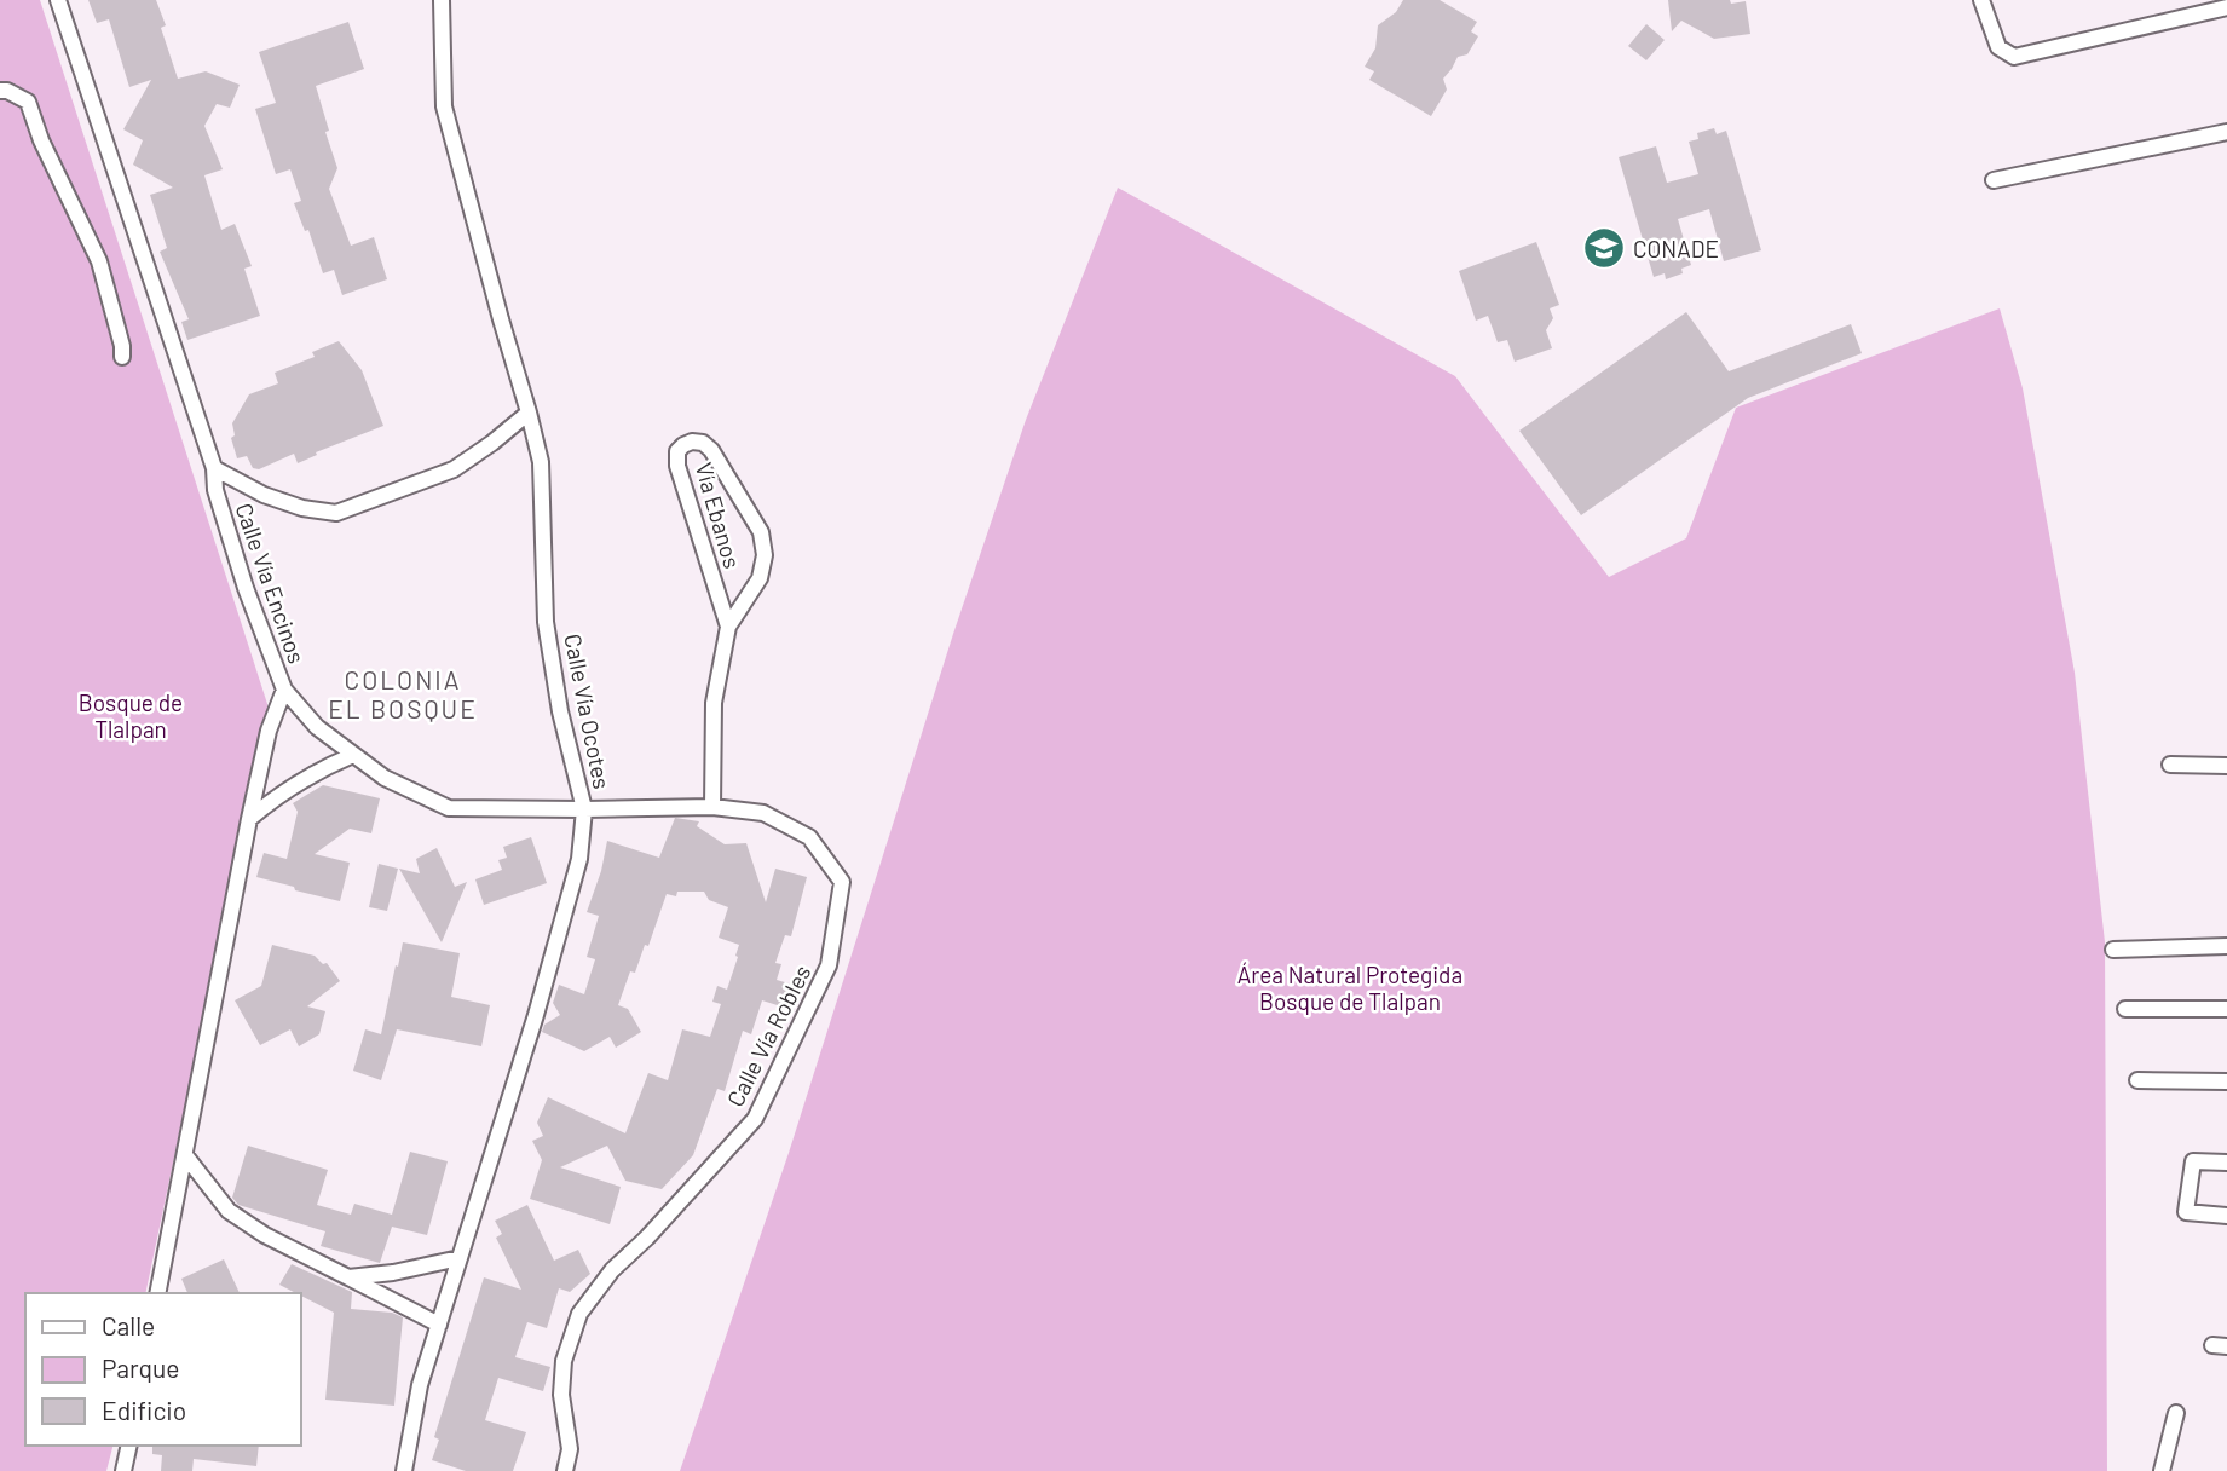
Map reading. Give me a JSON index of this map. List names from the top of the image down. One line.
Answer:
{"streets":{"street":["Vía Ebanos","Calle Vía Encinos","Calle Vía Ocotes","Calle Vía Robles"]},"crossings":[["Vía Ebanos","Calle Vía Robles"],["Calle Vía Encinos","Calle Vía Robles"],["Calle Vía Ocotes","Calle Vía Robles"]],"districts":["COLONIA EL BOSQUE"],"parks":["Bosque de Tlalpan","Área Natural Protegida Bosque de Tlalpan"],"places":{"school or university":["CONADE"]},"legend":["Calle","Parque","Edificio"]}
